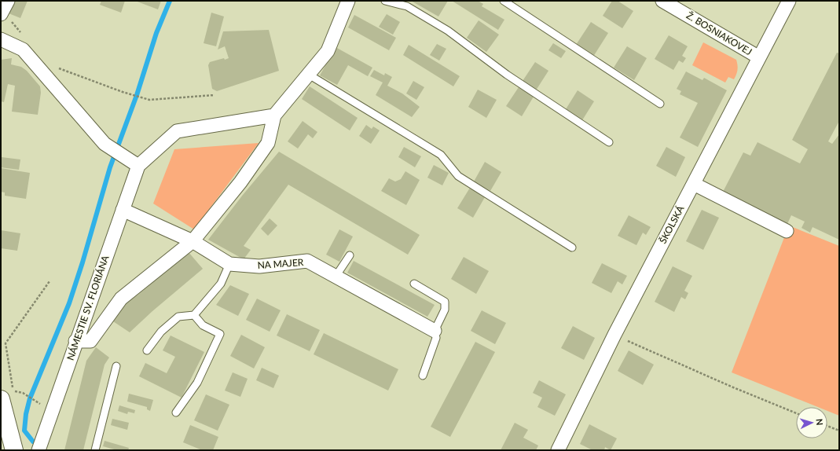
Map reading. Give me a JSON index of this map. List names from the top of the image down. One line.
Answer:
{"streets":{"street":["Ž. BOSNIAKOVEJ","ŠKOLSKÁ","NA MAJER","NÁMESTIE SV. FLORIÁNA"]},"crossings":[["Ž. BOSNIAKOVEJ","ŠKOLSKÁ"],["NA MAJER","NÁMESTIE SV. FLORIÁNA"]],"north":"right"}
